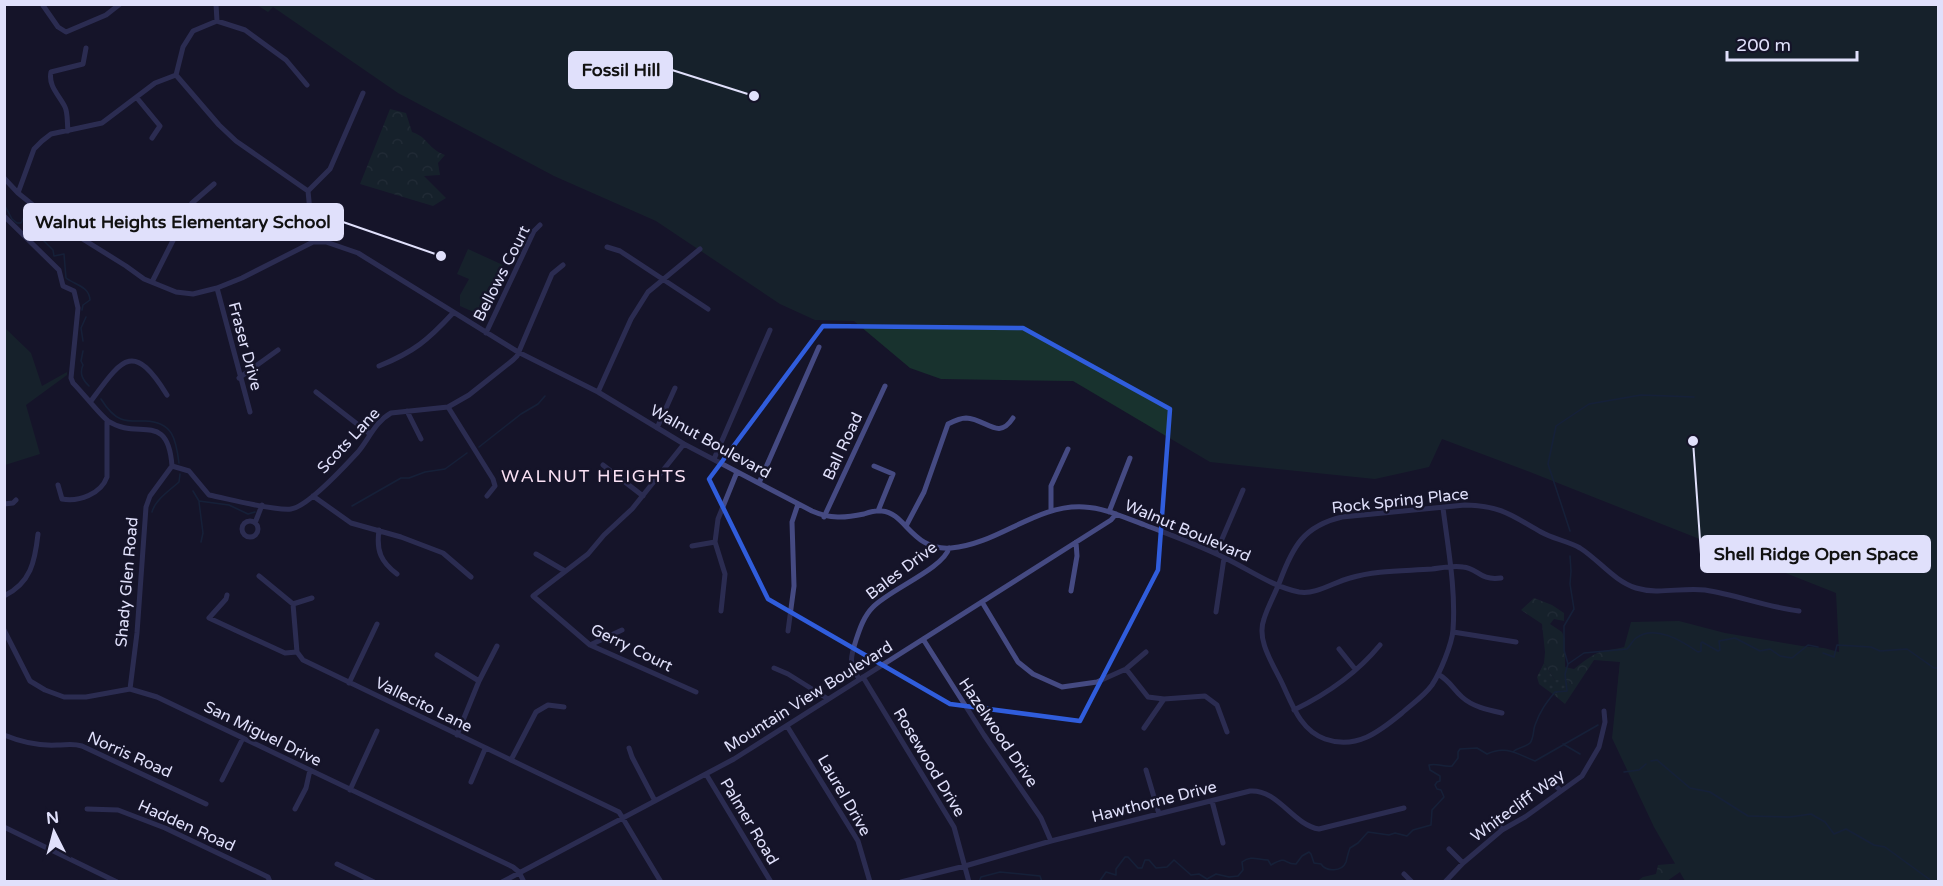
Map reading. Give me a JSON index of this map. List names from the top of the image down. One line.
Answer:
{"streets":{"street":["Bellows Court","Fraser Drive","Scots Lane","Walnut Boulevard","Ball Road","Rock Spring Place","Bales Drive","Shady Glen Road","Gerry Court","Mountain View Boulevard","Vallecito Lane","Hazelwood Drive","San Miguel Drive","Norris Road","Rosewood Drive","Laurel Drive","Hawthorne Drive","Whitecliff Way","Palmer Road","Hadden Road"]},"crossings":[["Bellows Court","Walnut Boulevard"],["Scots Lane","Walnut Boulevard"],["Scots Lane","Shady Glen Road"],["Walnut Boulevard","Ball Road"],["Walnut Boulevard","Rock Spring Place"],["Walnut Boulevard","Bales Drive"],["Walnut Boulevard","Mountain View Boulevard"],["Bales Drive","Mountain View Boulevard"],["Bales Drive","Rosewood Drive"],["Shady Glen Road","San Miguel Drive"],["Mountain View Boulevard","Vallecito Lane"],["Mountain View Boulevard","Hazelwood Drive"],["Mountain View Boulevard","San Miguel Drive"],["Mountain View Boulevard","Rosewood Drive"],["Mountain View Boulevard","Laurel Drive"],["Mountain View Boulevard","Palmer Road"],["Hazelwood Drive","Hawthorne Drive"],["Rosewood Drive","Hawthorne Drive"]],"districts":["WALNUT HEIGHTS"],"places":["Fossil Hill","Walnut Heights Elementary School","Shell Ridge Open Space"],"scale_bar":"200 m","north":"top"}
